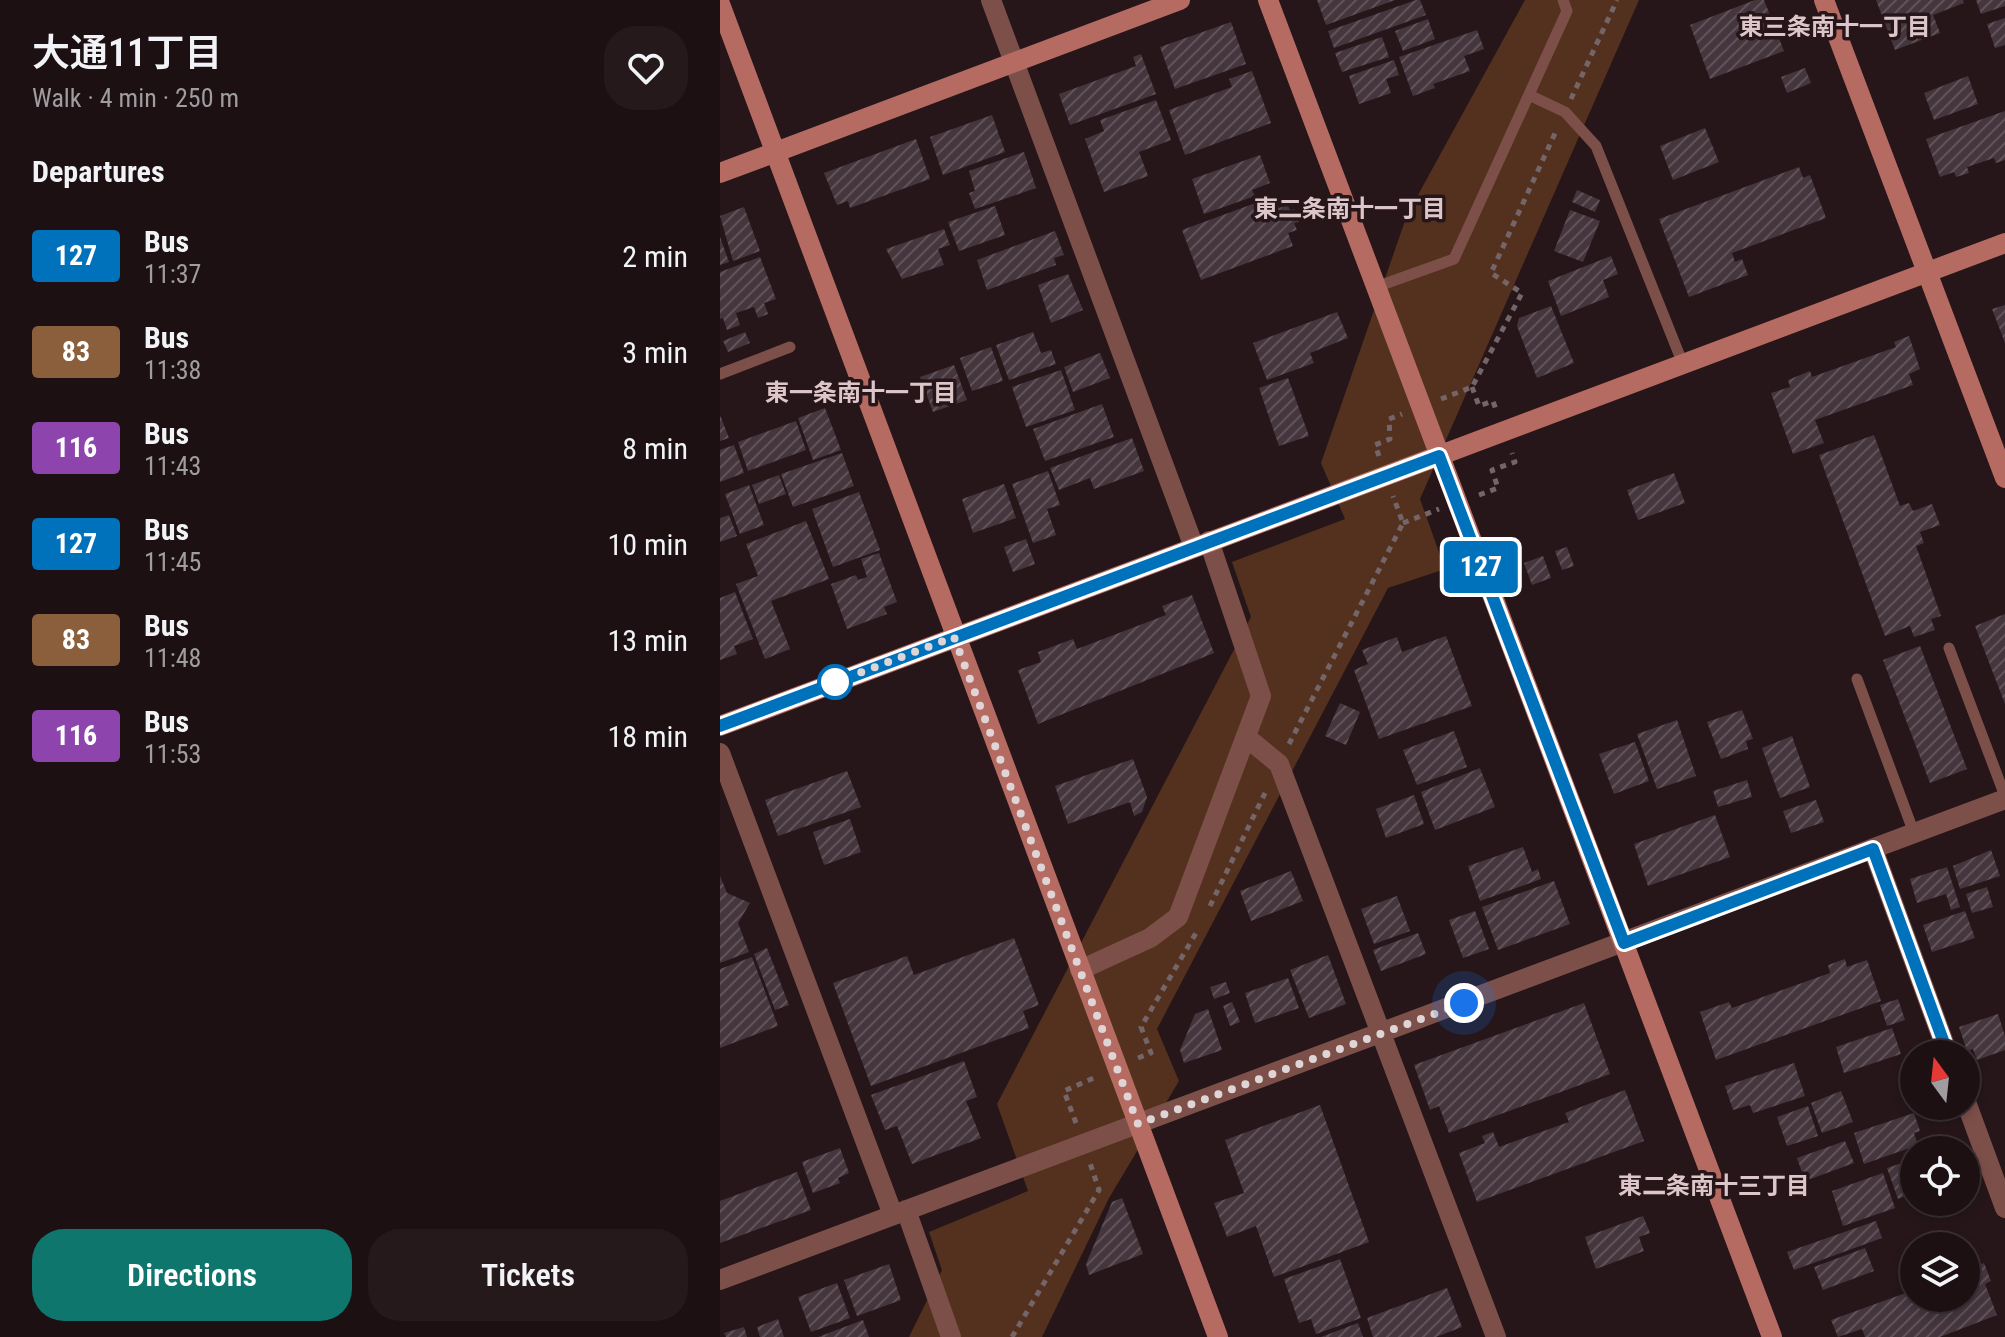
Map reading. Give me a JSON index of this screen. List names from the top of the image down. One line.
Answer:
{"districts":["東三条南十一丁目","東二条南十一丁目","東一条南十一丁目","東二条南十三丁目"],"lines":["bus line 127"],"north":"top","page":{"heading":[["大通11丁目","Walk · 4 min · 250 m"],"Departures"],"on_map":"127","list":[{"mark":"127","name":"Bus","note":"11:37","value":"2 min"},{"mark":"83","name":"Bus","note":"11:38","value":"3 min"},{"mark":"116","name":"Bus","note":"11:43","value":"8 min"},{"mark":"127","name":"Bus","note":"11:45","value":"10 min"},{"mark":"83","name":"Bus","note":"11:48","value":"13 min"},{"mark":"116","name":"Bus","note":"11:53","value":"18 min"}],"buttons":["Directions","Tickets"]}}
